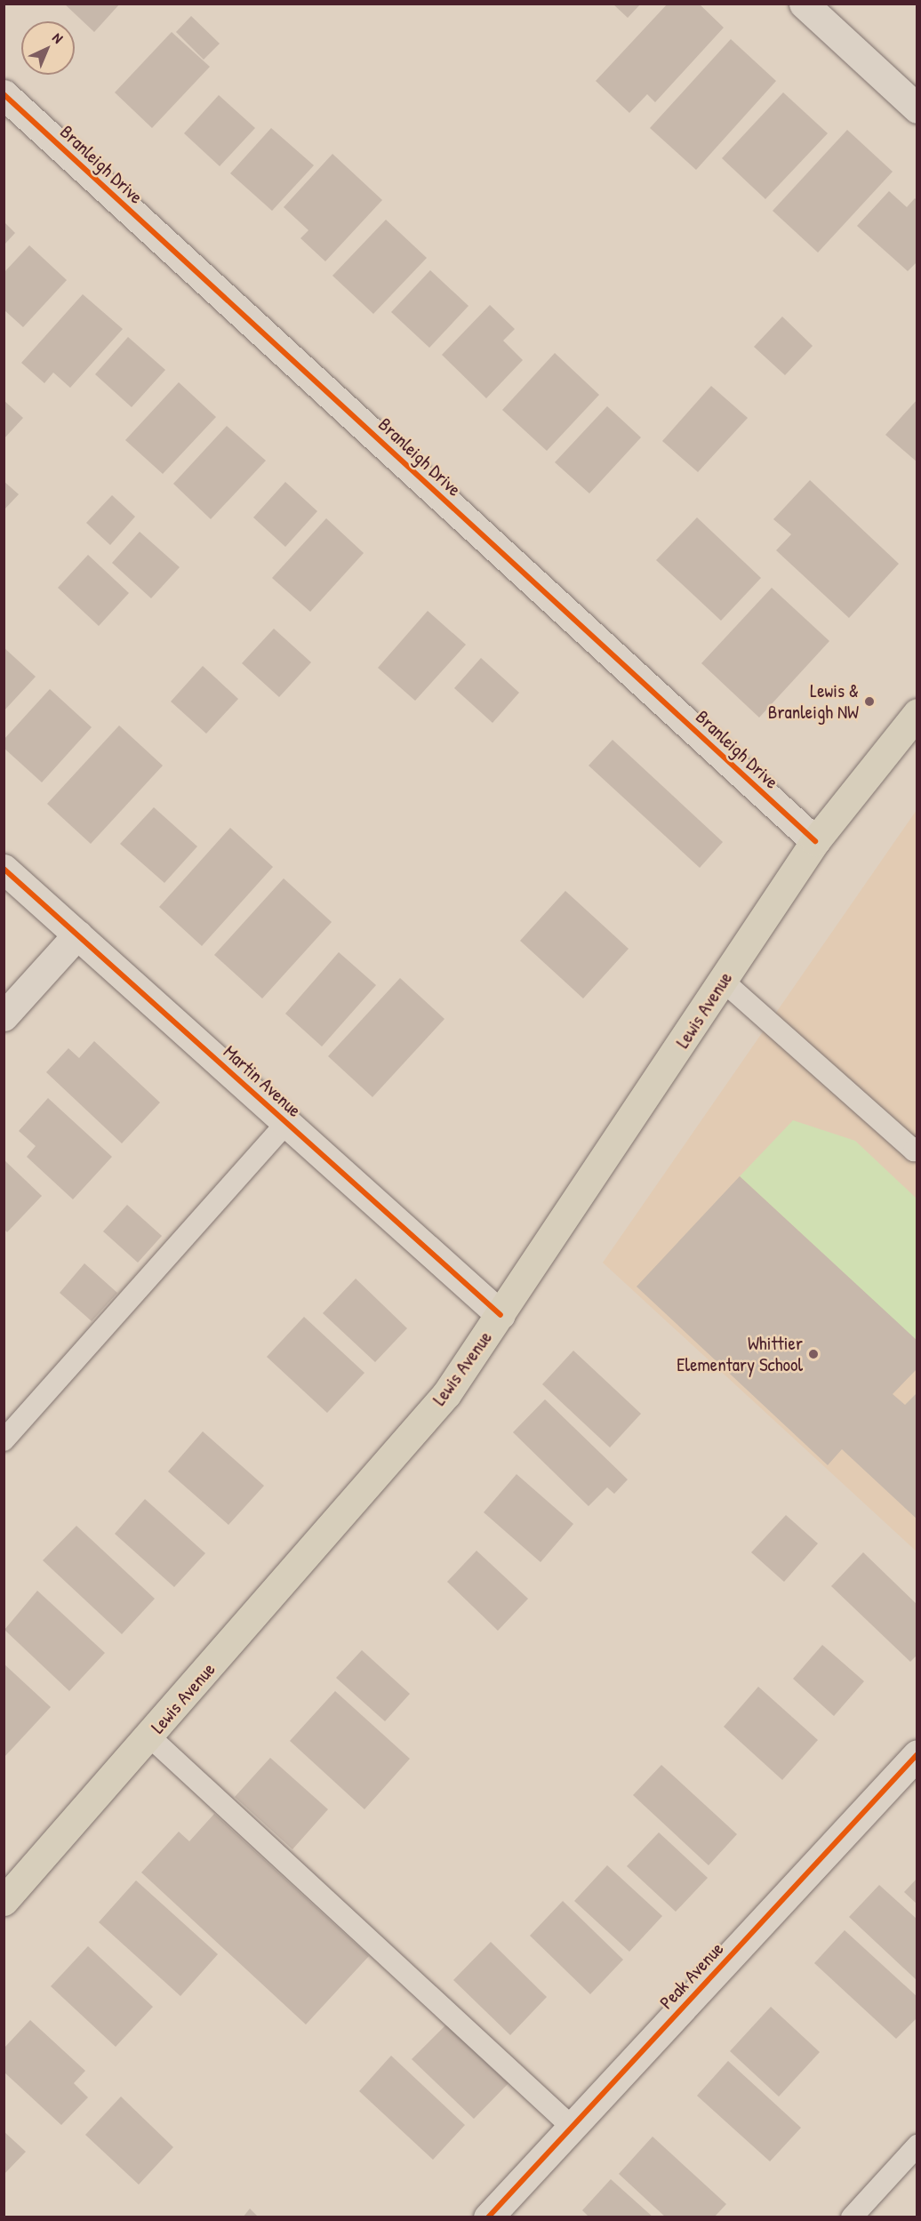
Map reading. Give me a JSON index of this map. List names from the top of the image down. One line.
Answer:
{"streets":{"main road":["Lewis Avenue"],"street":["Branleigh Drive","Martin Avenue","Peak Avenue"]},"crossings":[["Branleigh Drive","Lewis Avenue"],["Lewis Avenue","Martin Avenue"]],"places":["Lewis & Branleigh NW","Whittier Elementary School"],"north":"top right"}
